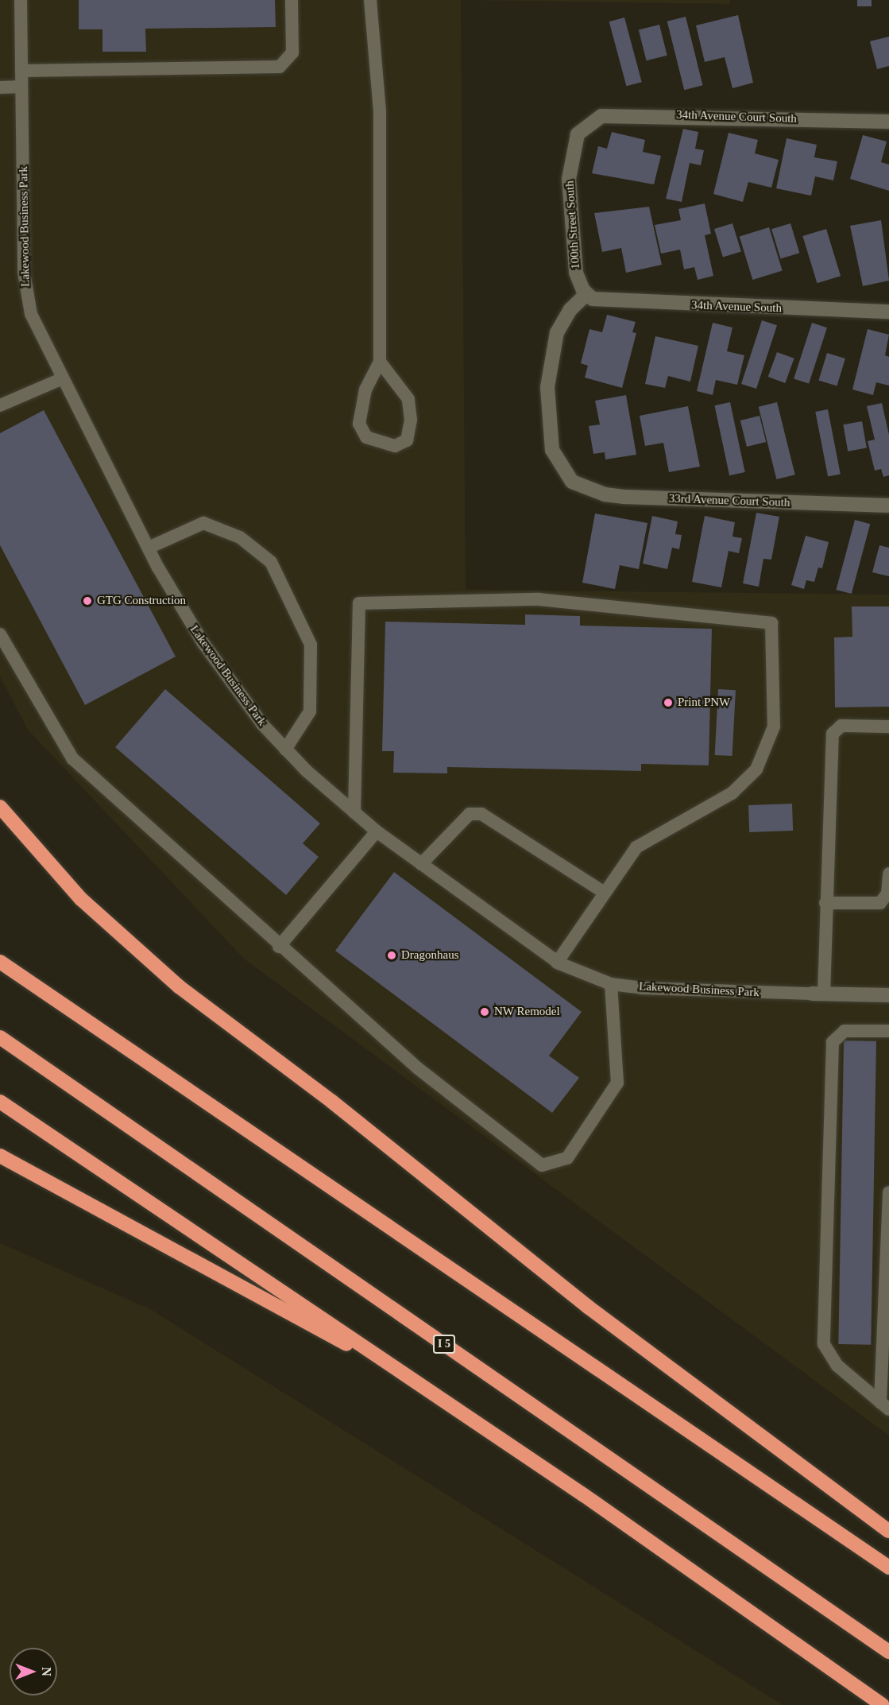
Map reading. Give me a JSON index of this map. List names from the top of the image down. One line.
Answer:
{"streets":{"highway":["I 5"],"street":["34th Avenue Court South","100th Street South","34th Avenue South","33rd Avenue Court South"],"lane":["Lakewood Business Park"]},"crossings":[["34th Avenue Court South","100th Street South"],["100th Street South","34th Avenue South"],["100th Street South","33rd Avenue Court South"],["34th Avenue South","33rd Avenue Court South"]],"places":["GTG Construction","Print PNW","Dragonhaus","NW Remodel"],"north":"right"}
